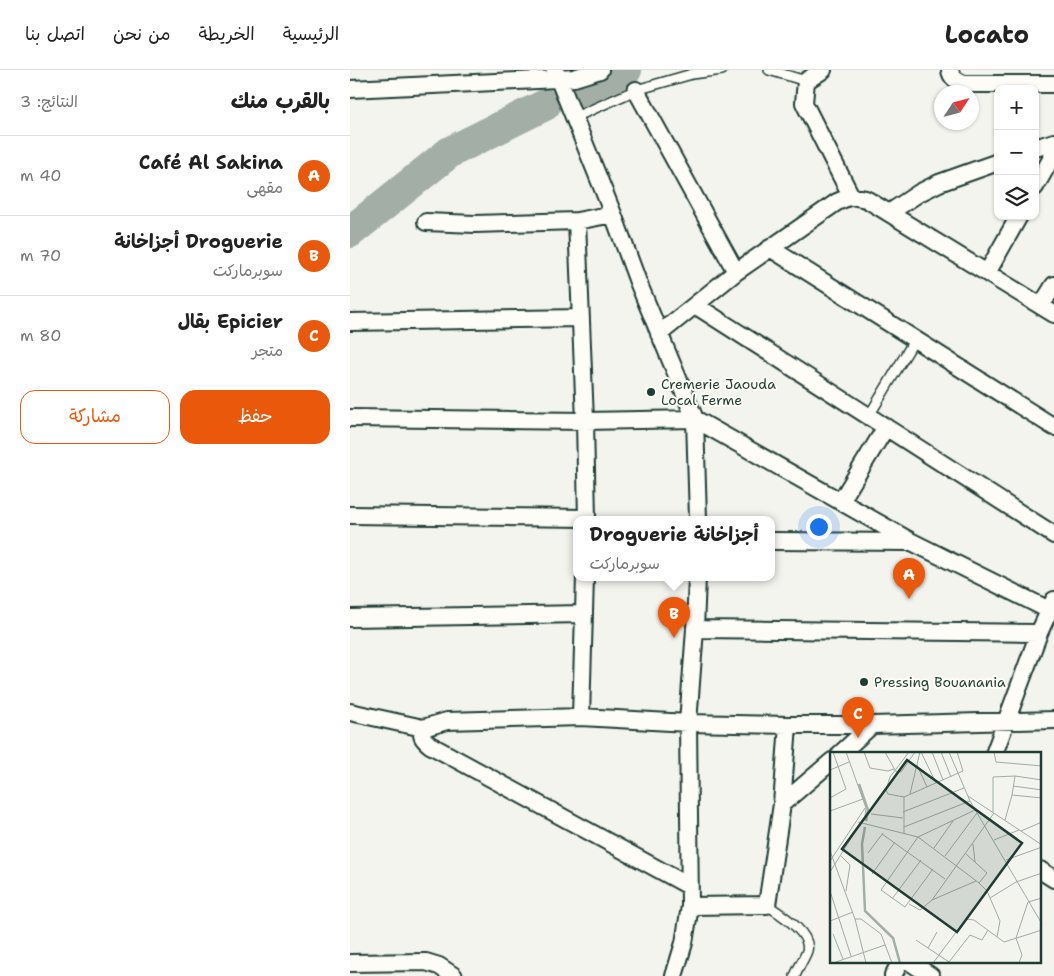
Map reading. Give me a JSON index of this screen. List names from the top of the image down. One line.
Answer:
{"places":["Cremerie Jaouda Local Ferme","Pressing Bouanania"],"north":"top right","page":{"header":"Locato","nav":["الرئيسية","الخريطة","من نحن","اتصل بنا"],"heading":["بالقرب منك","النتائج: 3"],"map_buttons":["+","−"],"list":[{"mark":"A","name":"Café Al Sakina","note":"مقهى","value":"40 m"},{"mark":"B","name":"Droguerie أجزاخانة","note":"سوبرماركت","value":"70 m"},{"mark":"C","name":"Epicier بقال","note":"متجر","value":"80 m"}],"buttons":["حفظ","مشاركة"],"popup":["Droguerie أجزاخانة","سوبرماركت"],"pins":["A","B","C"]}}
